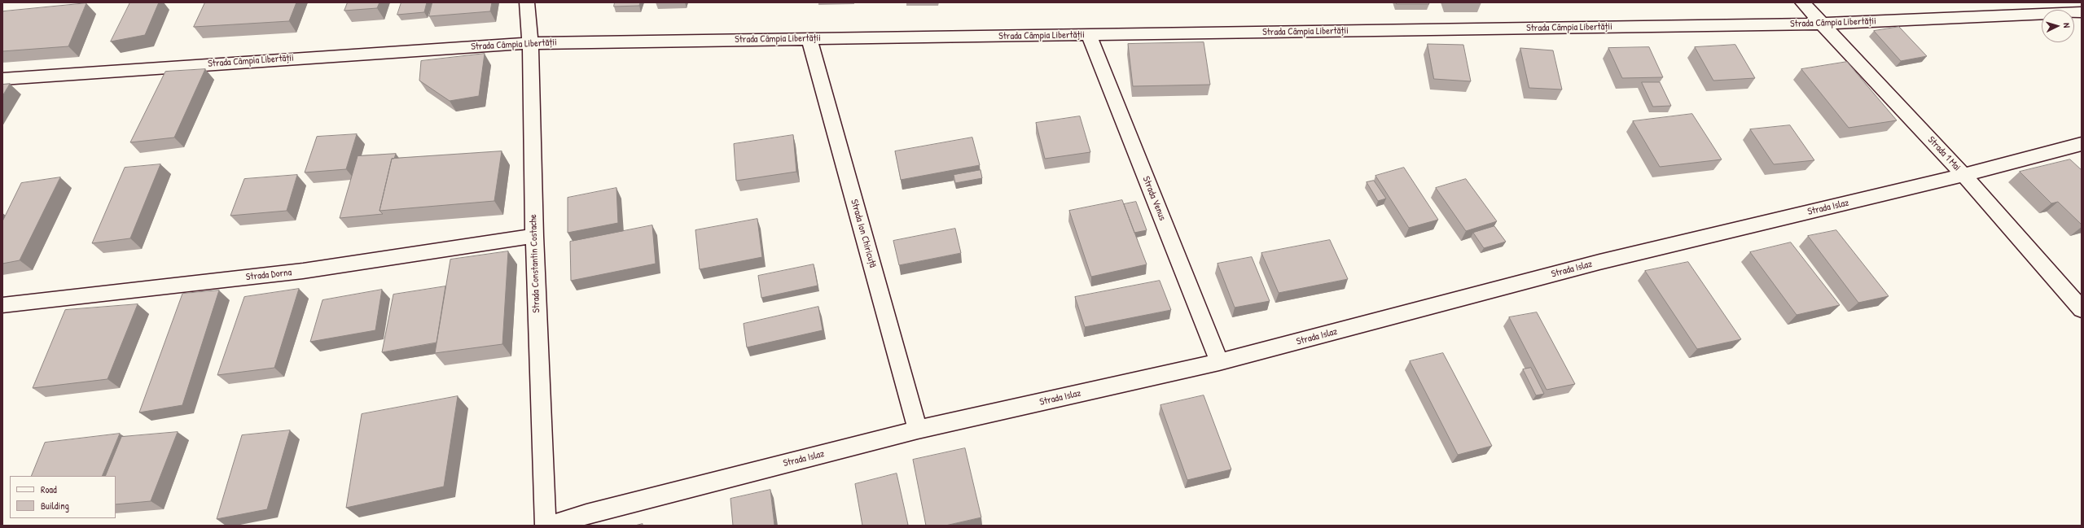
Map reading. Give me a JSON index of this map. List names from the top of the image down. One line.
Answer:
{"streets":{"street":["Strada Câmpia Libertății","Strada 1 Mai","Strada Venus","Strada Islaz","Strada Ion Chiricuță","Strada Constantin Costache","Strada Dorna"]},"crossings":[["Strada Câmpia Libertății","Strada 1 Mai"],["Strada Câmpia Libertății","Strada Venus"],["Strada Câmpia Libertății","Strada Ion Chiricuță"],["Strada Câmpia Libertății","Strada Constantin Costache"],["Strada 1 Mai","Strada Islaz"],["Strada Venus","Strada Islaz"],["Strada Islaz","Strada Ion Chiricuță"],["Strada Constantin Costache","Strada Dorna"]],"legend":["Road","Building"],"north":"right"}
